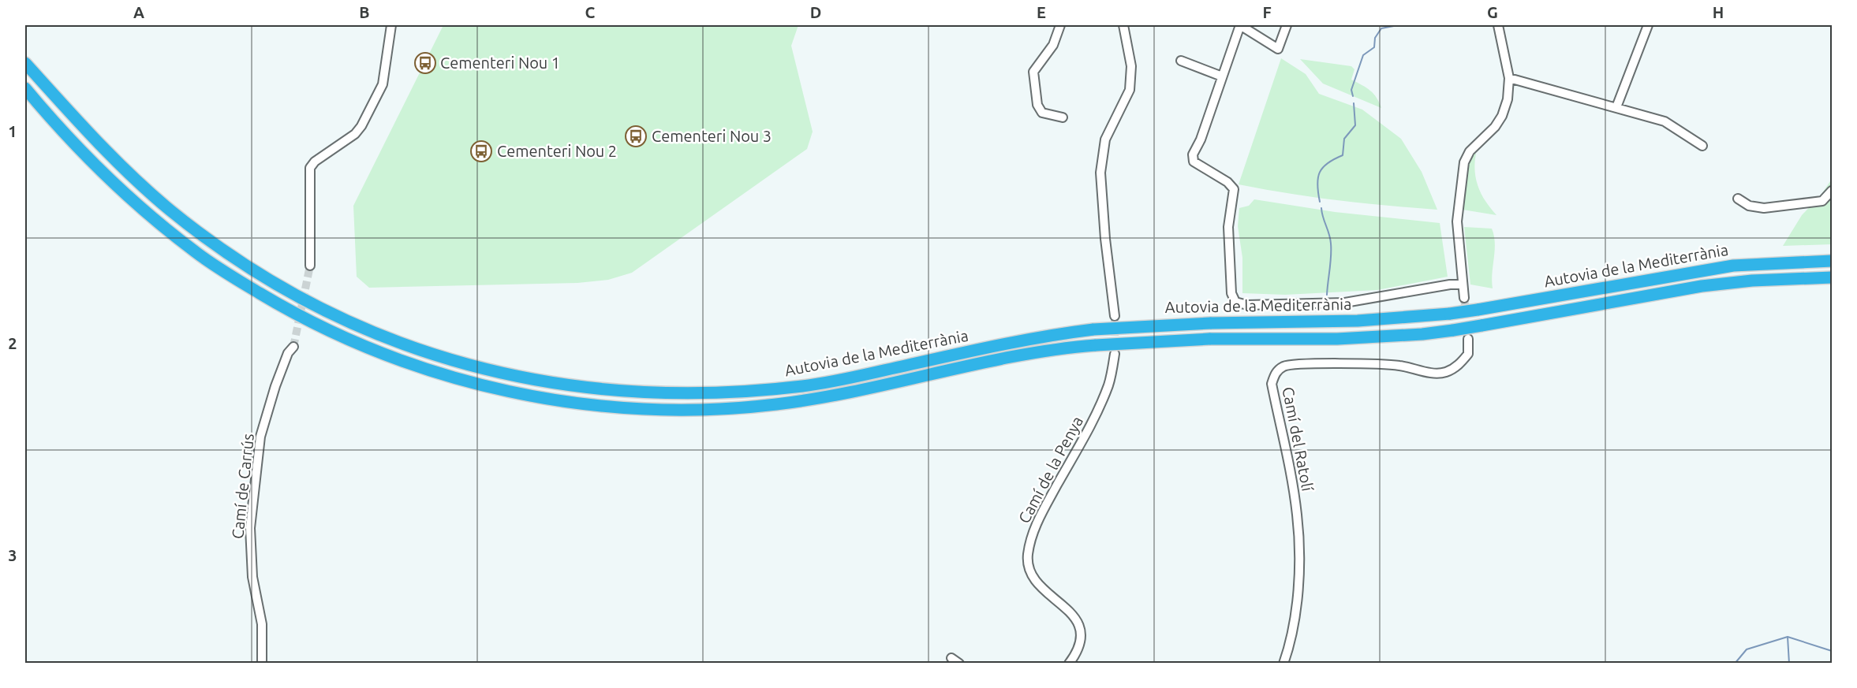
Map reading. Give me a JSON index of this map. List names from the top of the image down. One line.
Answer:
{"streets":{"highway":["Autovia de la Mediterrània"],"street":["Camí del Ratolí","Camí de la Penya","Camí de Carrús"]},"places":{"bus stop":["Cementeri Nou 1","Cementeri Nou 3","Cementeri Nou 2"]},"grid":{"columns":["A","B","C","D","E","F","G","H"],"rows":["1","2","3"]}}
